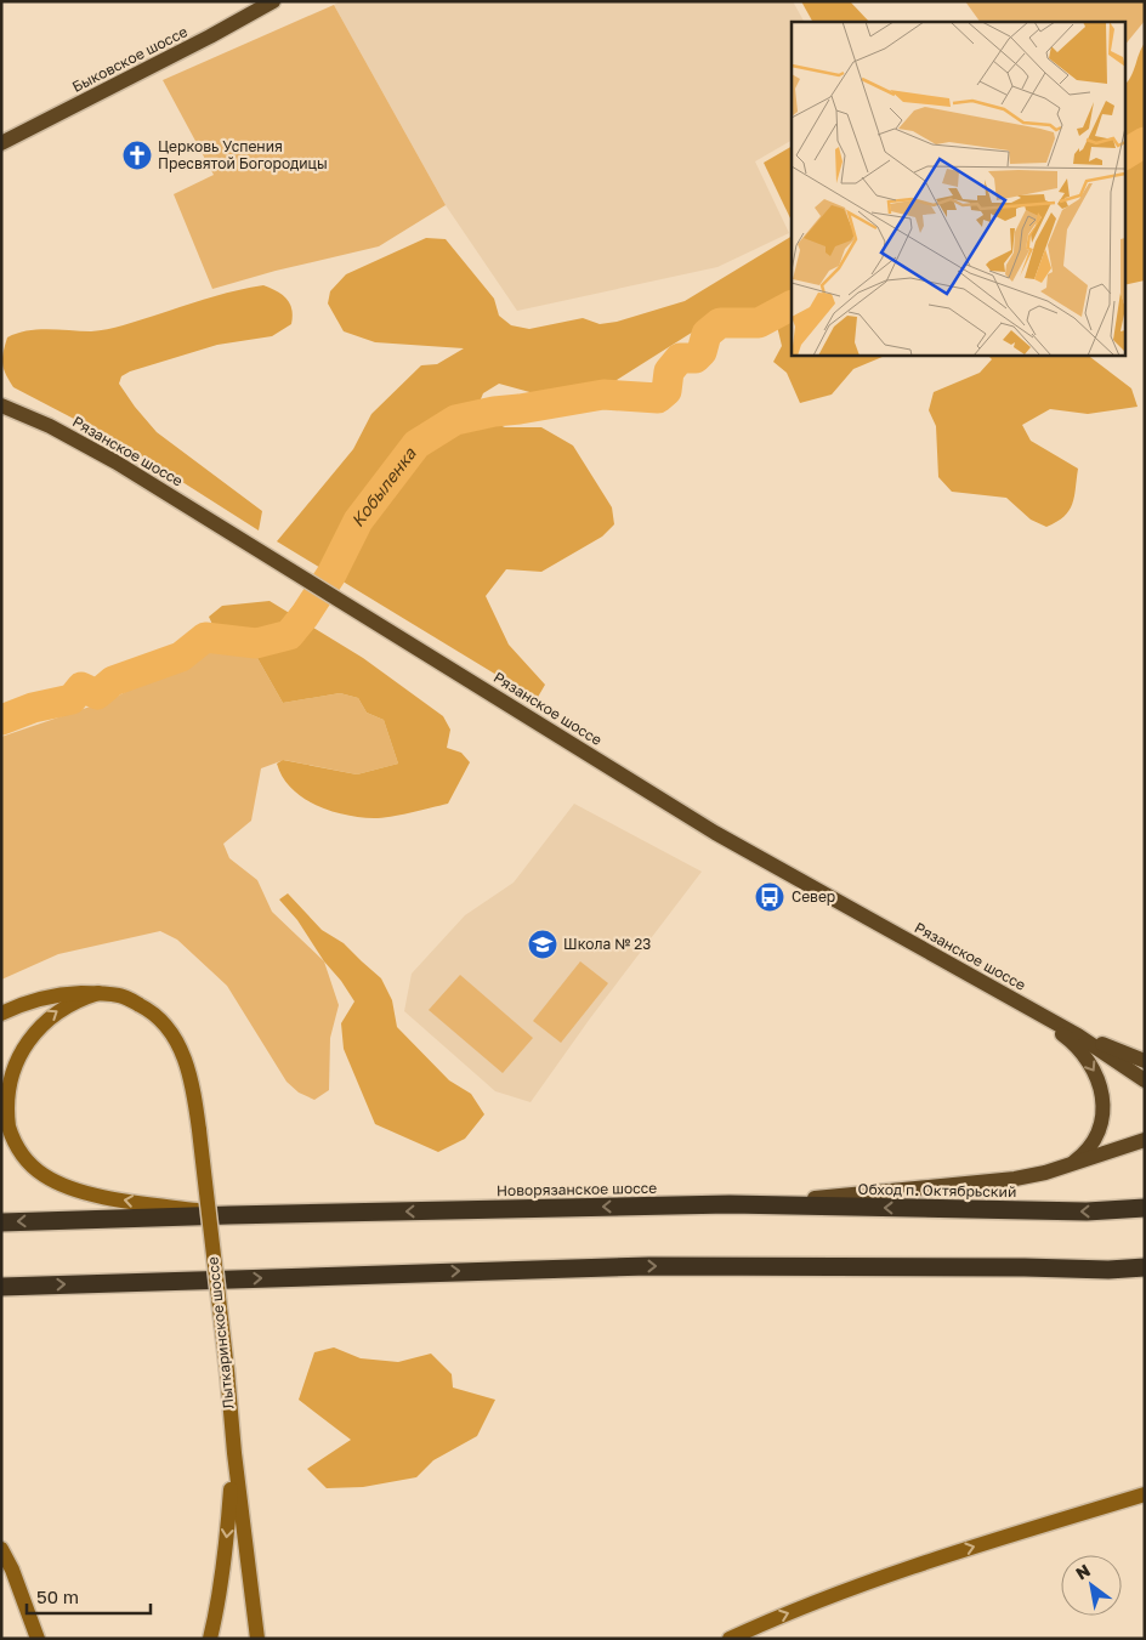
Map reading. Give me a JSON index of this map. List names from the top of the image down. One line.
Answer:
{"streets":{"highway":["Новорязанское шоссе","Обход п. Октябрьский"],"main road":["Быковское шоссе","Рязанское шоссе","Лыткаринское шоссе"]},"crossings":[["Новорязанское шоссе","Обход п. Октябрьский"]],"water":["Кобыленка"],"places":{"church":["Церковь Успения Пресвятой Богородицы"],"bus stop":["Север"],"school or university":["Школа № 23"]},"scale_bar":"50 m","north":"top left"}
